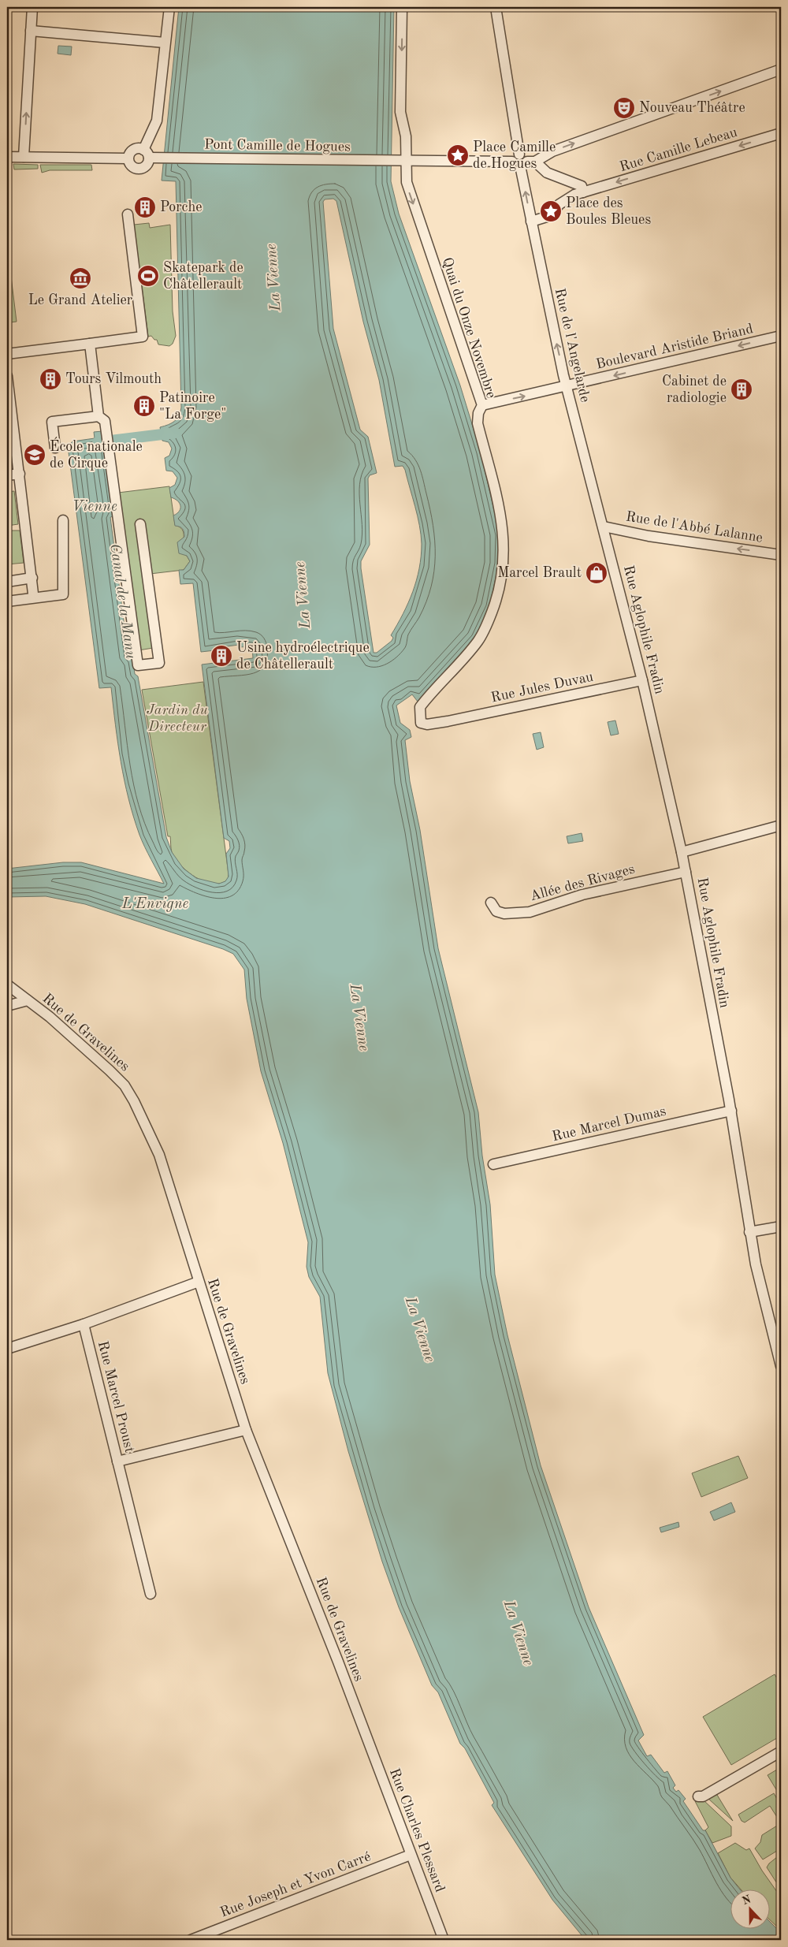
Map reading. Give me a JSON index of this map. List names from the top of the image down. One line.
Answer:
{"streets":{"street":["Pont Camille de Hogues","Rue Camille Lebeau","Quai du Onze Novembre","Rue de l'Angelarde","Boulevard Aristide Briand","Rue de l'Abbé Lalanne","Rue Aglophile Fradin","Rue Jules Duvau","Allée des Rivages","Rue de Gravelines","Rue Marcel Dumas","Rue Marcel Proust","Rue Charles Plessard","Rue Joseph et Yvon Carré"]},"crossings":[["Pont Camille de Hogues","Quai du Onze Novembre"],["Quai du Onze Novembre","Boulevard Aristide Briand"],["Quai du Onze Novembre","Rue Jules Duvau"],["Rue de l'Angelarde","Boulevard Aristide Briand"],["Rue de l'Angelarde","Rue de l'Abbé Lalanne"],["Rue de l'Angelarde","Rue Aglophile Fradin"],["Rue de l'Abbé Lalanne","Rue Aglophile Fradin"],["Rue Aglophile Fradin","Rue Jules Duvau"],["Rue Aglophile Fradin","Allée des Rivages"],["Rue Aglophile Fradin","Rue Marcel Dumas"],["Rue de Gravelines","Rue Charles Plessard"],["Rue Charles Plessard","Rue Joseph et Yvon Carré"]],"one_way":["Quai du Onze Novembre","Rue de l'Angelarde","Rue de l'Abbé Lalanne"],"water":["La Vienne","Vienne","Canal de la Manu","L'Envigne"],"parks":["Jardin du Directeur"],"places":{"theatre":["Nouveau Théâtre"],"place":["Place Camille de Hogues","Place des Boules Bleues"],"building":["Porche","Tours Vilmouth","Cabinet de radiologie","Patinoire \"La Forge\"","Usine hydroélectrique de Châtellerault"],"sports":["Skatepark de Châtellerault"],"museum":["Le Grand Atelier"],"school or university":["École nationale de Cirque"],"shop":["Marcel Brault"]},"north":"top"}
